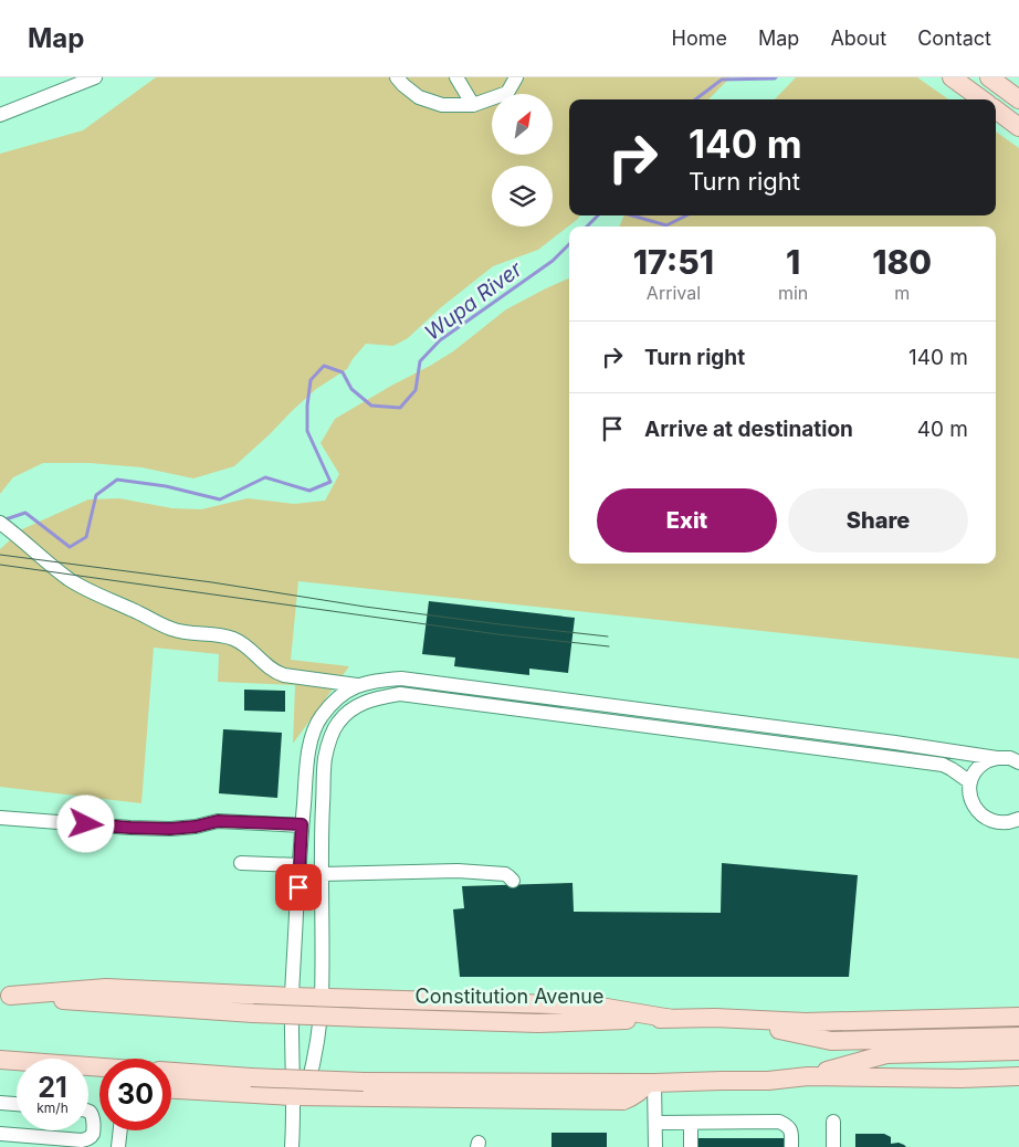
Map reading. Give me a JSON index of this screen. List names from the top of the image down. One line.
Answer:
{"streets":{"main road":["Constitution Avenue"]},"water":["Wupa River"],"north":"top right","page":{"header":"Map","nav":["Home","Map","About","Contact"],"turn":["140 m","Turn right"],"eta":["17:51","Arrival","1","min","180","m"],"list":[{"name":"Turn right","value":"140 m"},{"name":"Arrive at destination","value":"40 m"}],"buttons":["Exit","Share"],"speed":"21 km/h","limit":"30"}}
